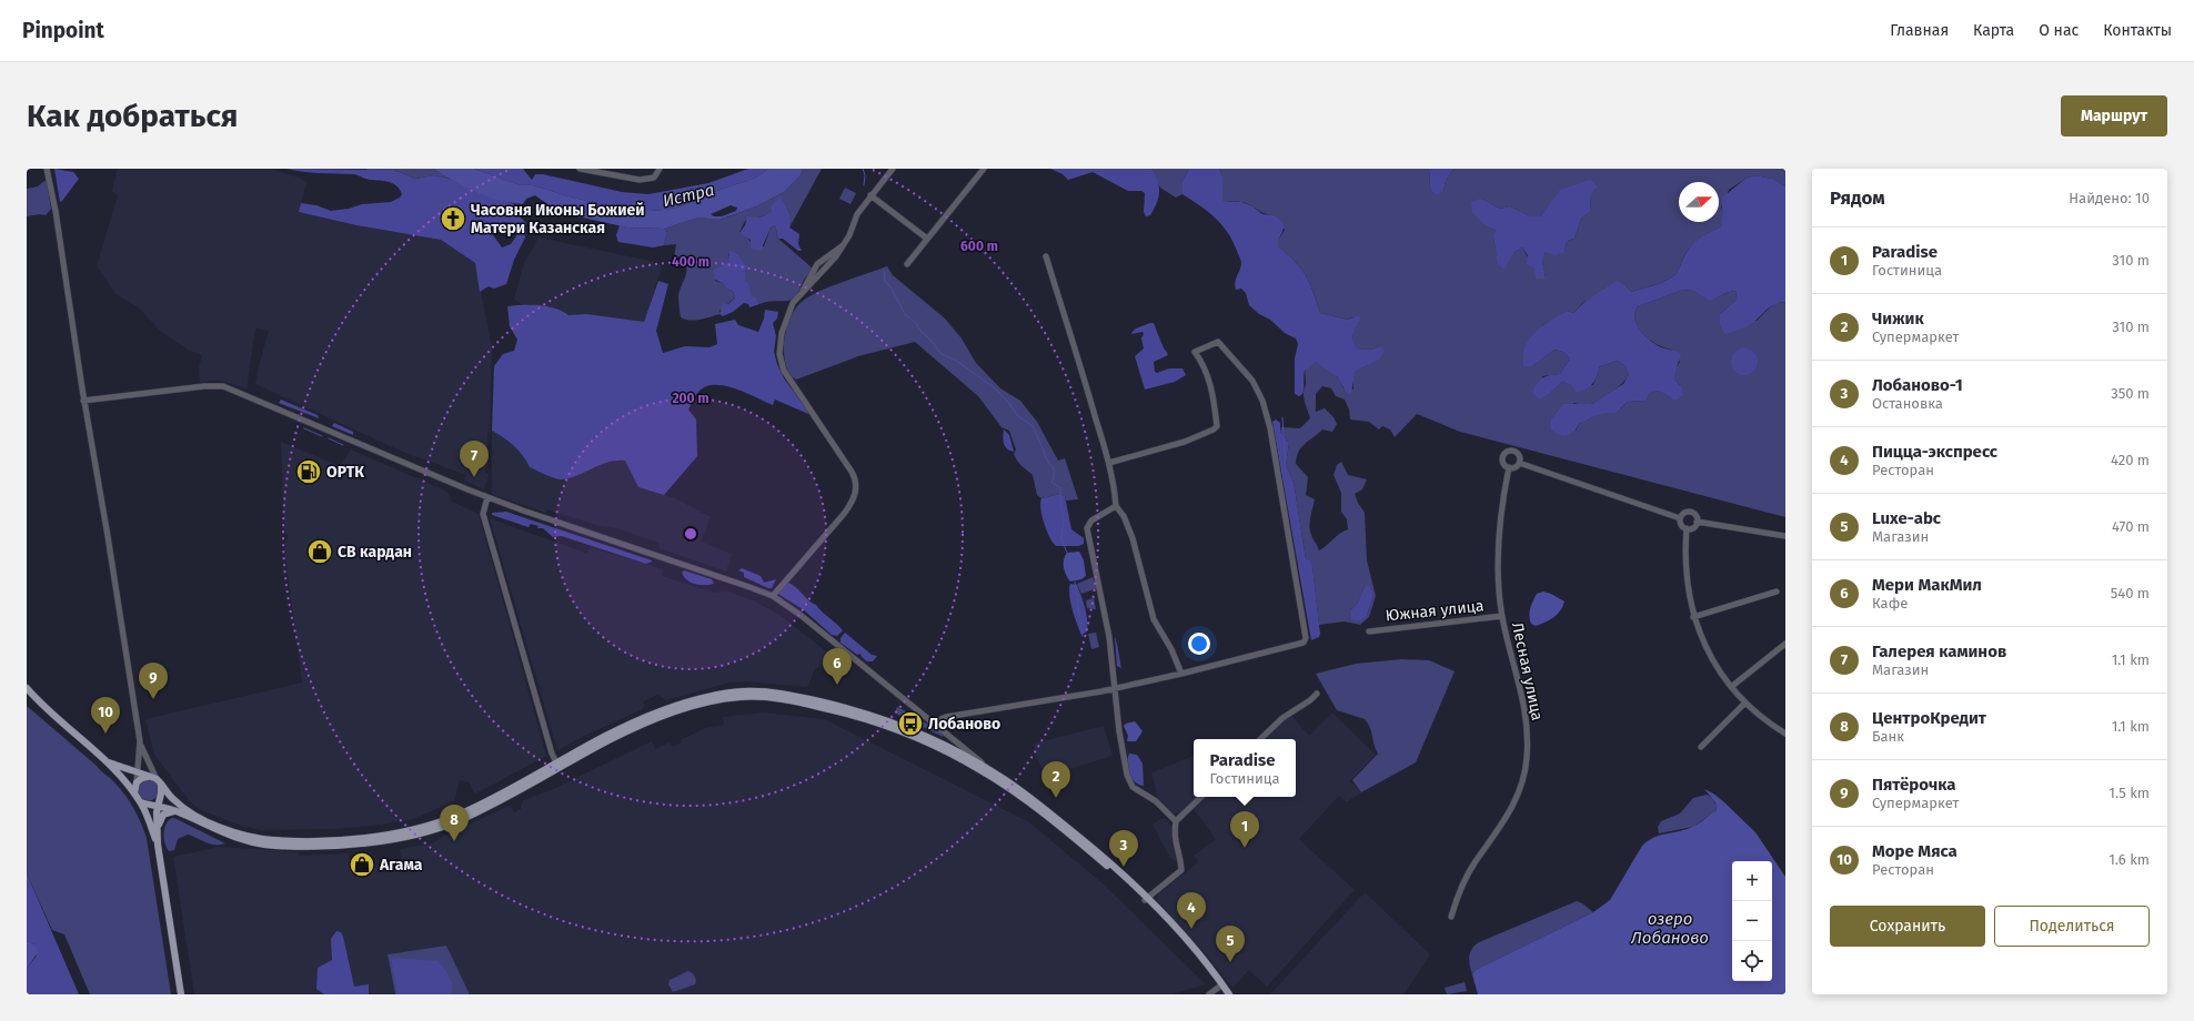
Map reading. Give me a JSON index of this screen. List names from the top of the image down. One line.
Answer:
{"streets":{"street":["Южная улица","Лесная улица"]},"crossings":[["Южная улица","Лесная улица"]],"water":["Истра","озеро Лобаново"],"places":{"church":["Часовня Иконы Божией Матери Казанская"],"fuel station":["ОРТК"],"shop":["СВ кардан","Агама"],"bus stop":["Лобаново"]},"north":"right","page":{"header":"Pinpoint","nav":["Главная","Карта","О нас","Контакты"],"buttons":["Маршрут",["Сохранить","Поделиться"]],"title":"Как добраться","heading":["Рядом","Найдено: 10"],"list":[{"mark":"1","name":"Paradise","note":"Гостиница","value":"310 m"},{"mark":"2","name":"Чижик","note":"Супермаркет","value":"310 m"},{"mark":"3","name":"Лобаново-1","note":"Остановка","value":"350 m"},{"mark":"4","name":"Пицца-экспресс","note":"Ресторан","value":"420 m"},{"mark":"5","name":"Luxe-abc","note":"Магазин","value":"470 m"},{"mark":"6","name":"Мери МакМил","note":"Кафе","value":"540 m"},{"mark":"7","name":"Галерея каминов","note":"Магазин","value":"1.1 km"},{"mark":"8","name":"ЦентроКредит","note":"Банк","value":"1.1 km"},{"mark":"9","name":"Пятёрочка","note":"Супермаркет","value":"1.5 km"},{"mark":"10","name":"Море Мяса","note":"Ресторан","value":"1.6 km"}],"pins":["7","6","9","10","2","8","1","3","4","5"],"popup":["Paradise","Гостиница"],"map_buttons":["+","−"]},"rings":["600 m","400 m","200 m"]}
